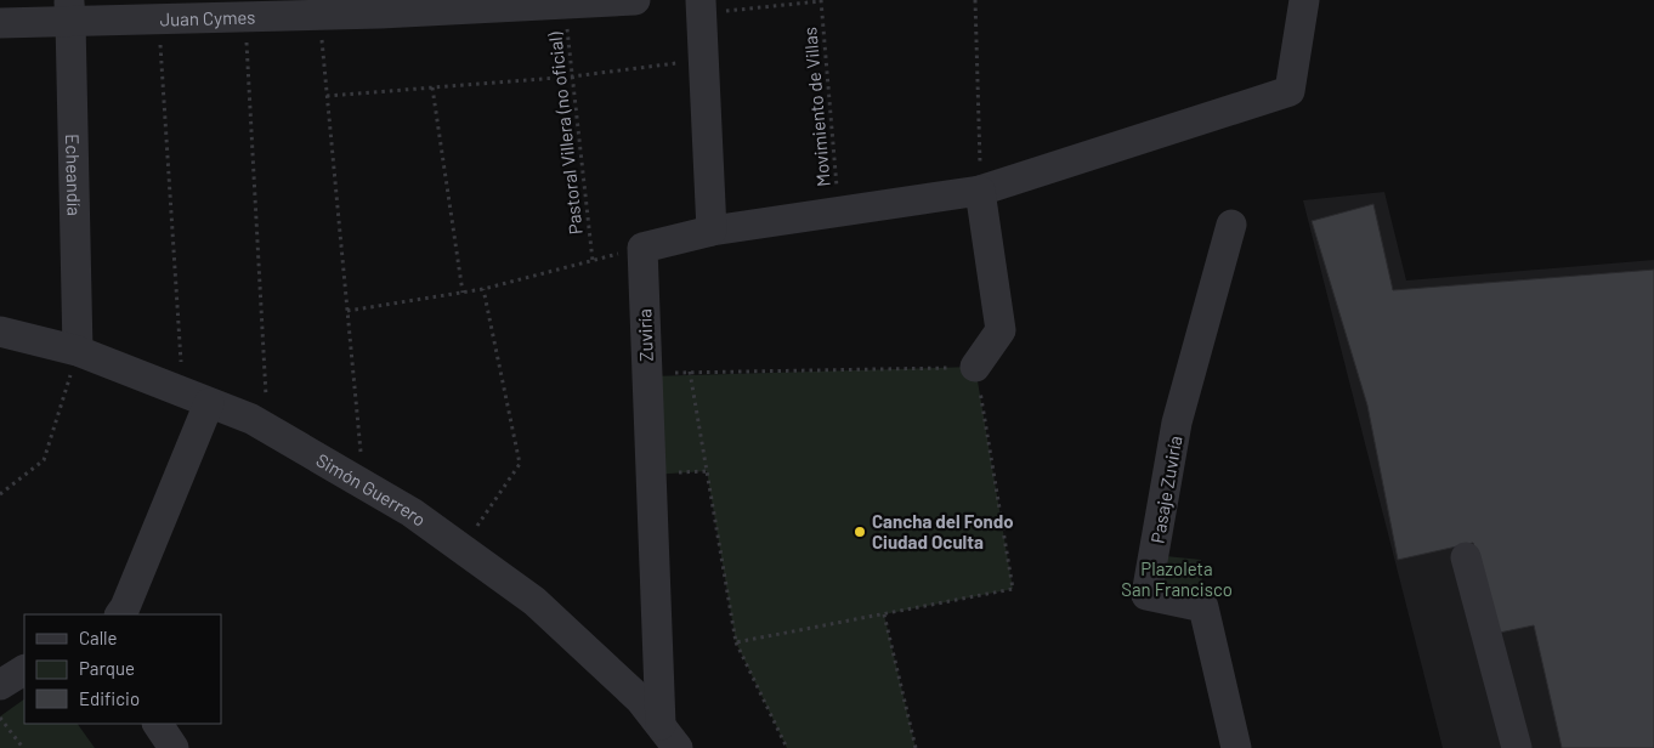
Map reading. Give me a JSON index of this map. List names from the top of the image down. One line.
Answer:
{"streets":{"street":["Juan Cymes","Echeandía","Zuviría","Simón Guerrero","Pasaje Zuviría"],"path":["Movimiento de Villas","Pastoral Villera (no oficial)"]},"crossings":[["Juan Cymes","Pastoral Villera (no oficial)"],["Juan Cymes","Echeandía"],["Echeandía","Simón Guerrero"],["Zuviría","Simón Guerrero"]],"parks":["Plazoleta San Francisco"],"places":["Cancha del Fondo Ciudad Oculta"],"legend":["Calle","Parque","Edificio"]}
